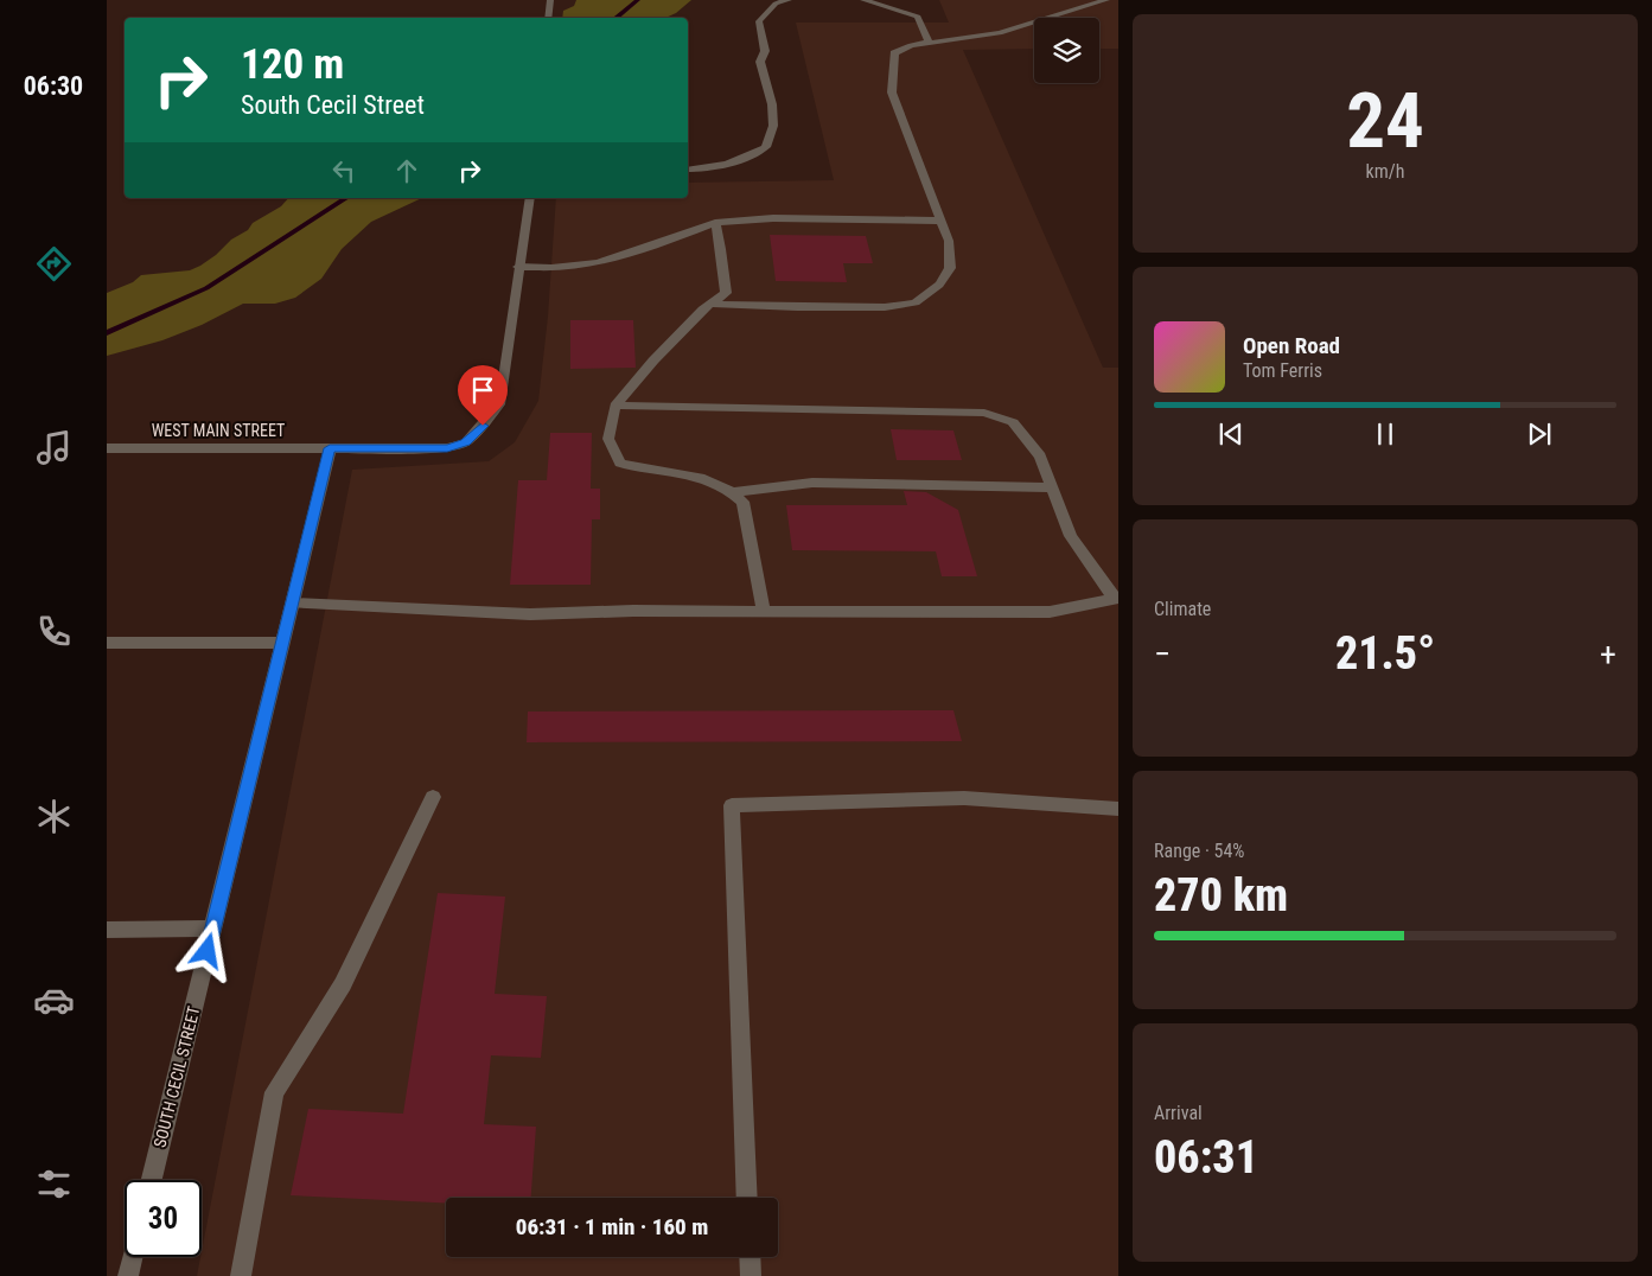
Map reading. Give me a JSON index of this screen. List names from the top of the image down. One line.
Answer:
{"streets":{"street":["WEST MAIN STREET","SOUTH CECIL STREET"]},"crossings":[["WEST MAIN STREET","SOUTH CECIL STREET"]],"page":{"tabs":"06:30","tile":[["24","km/h"],"Climate",["Range · 54%","270 km"],["Arrival","06:31"]],"turn":["120 m","South Cecil Street"],"song":["Open Road","Tom Ferris"],"heat":["−","21.5°","+"],"limit":"30","trip":"06:31 · 1 min · 160 m"}}
